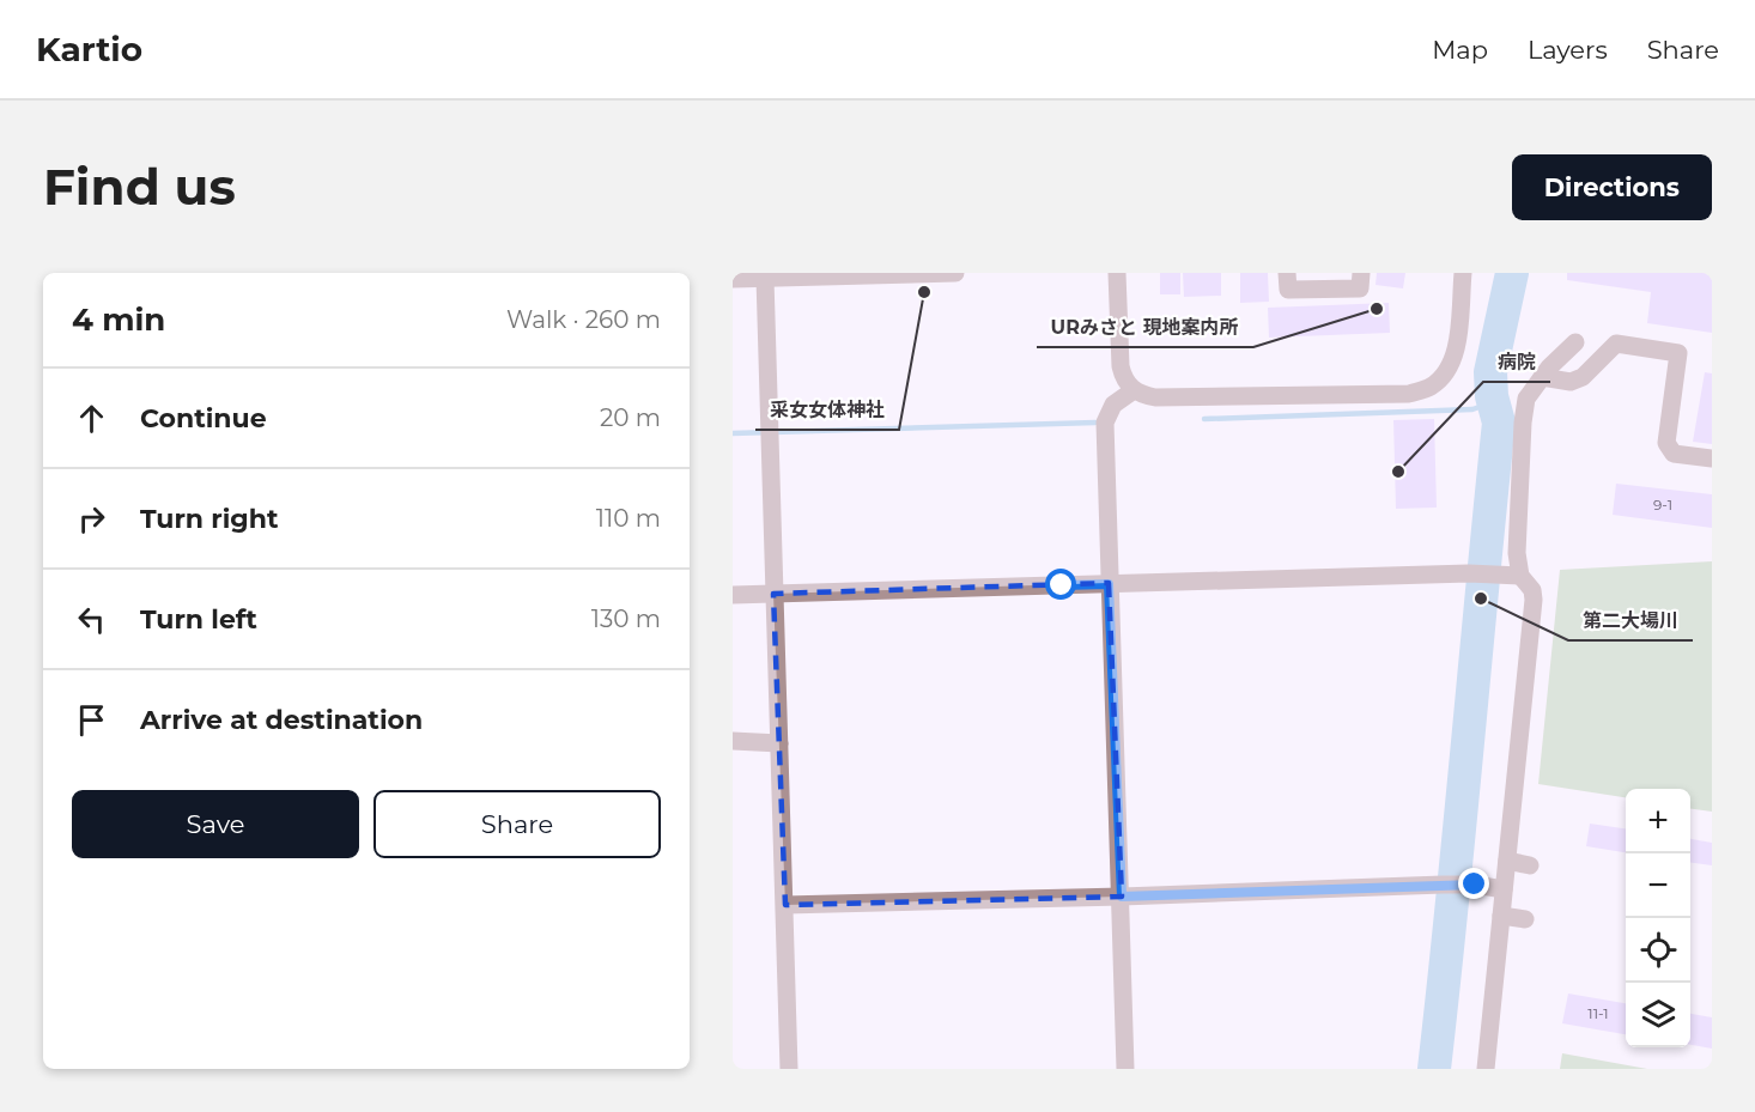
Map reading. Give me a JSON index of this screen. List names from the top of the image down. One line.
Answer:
{"places":["采女女体神社","URみさと 現地案内所","病院","第二大場川"],"house_numbers":["9-1","11-1"],"page":{"header":"Kartio","nav":["Map","Layers","Share"],"buttons":["Directions",["Save","Share"]],"title":"Find us","heading":["4 min","Walk · 260 m"],"list":[["Continue","20 m"],["Turn right","110 m"],["Turn left","130 m"],"Arrive at destination"],"map_buttons":["+","−"]}}
